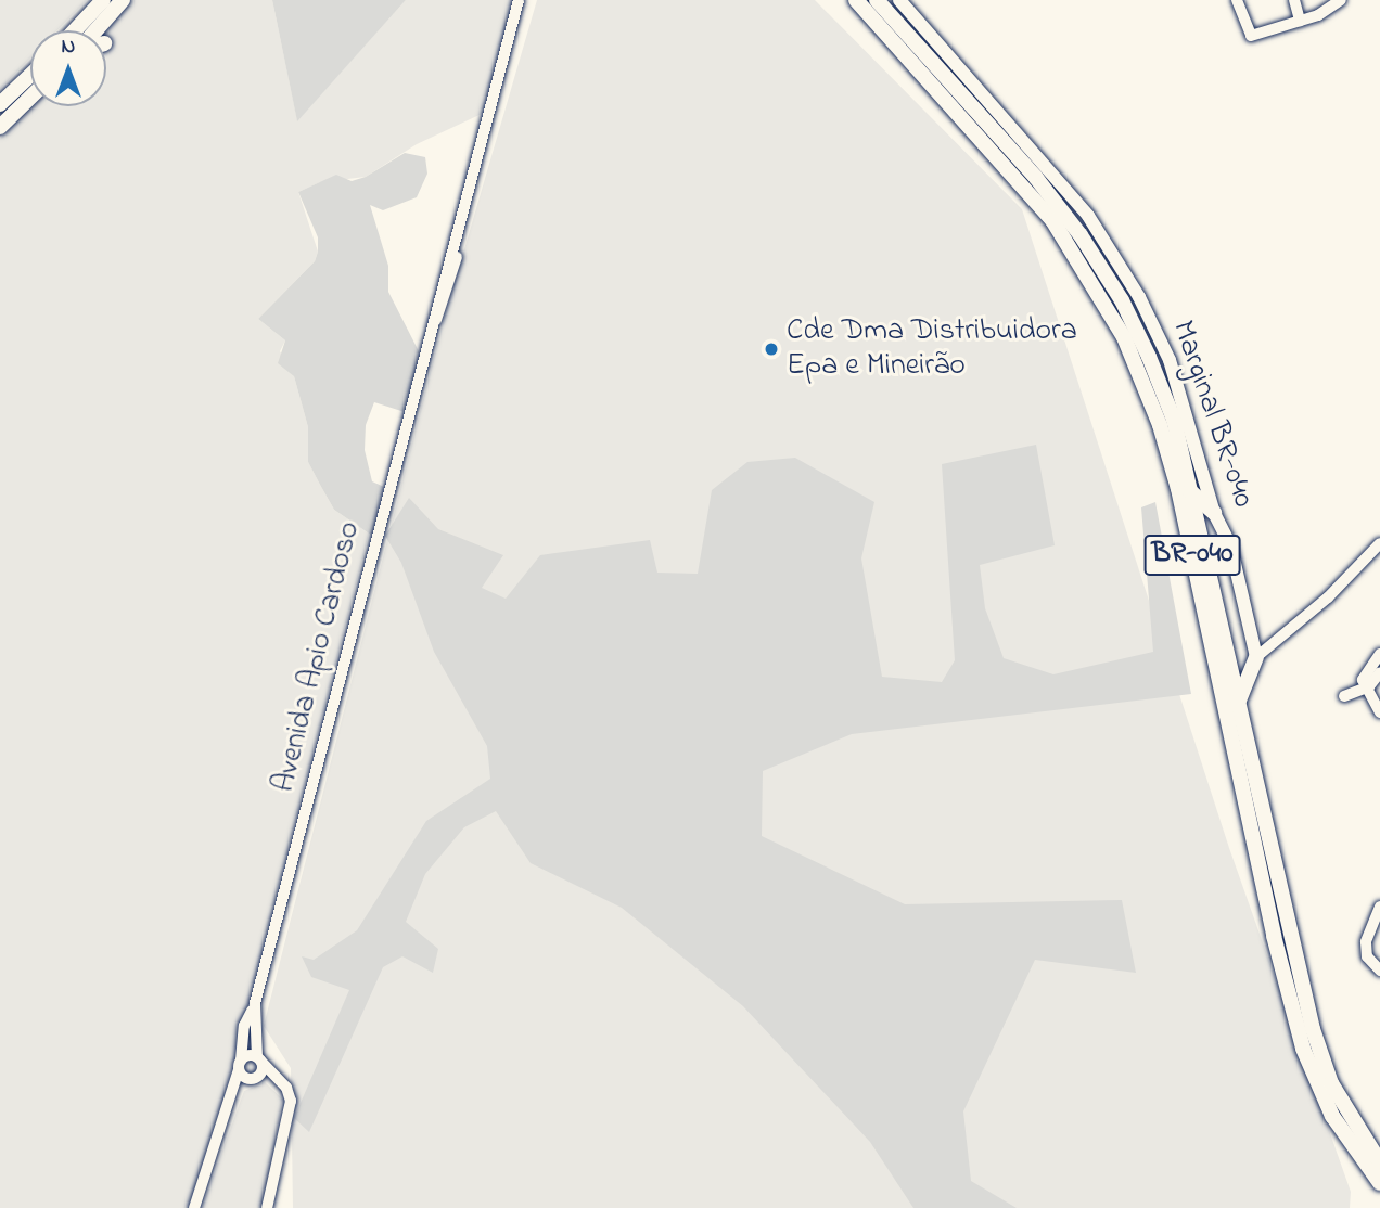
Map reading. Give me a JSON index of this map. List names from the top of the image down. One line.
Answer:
{"streets":{"highway":["BR-040"],"main road":["Marginal BR-040"],"street":["Avenida Apio Cardoso"]},"places":["Cde Dma Distribuidora Epa e Mineirão"],"north":"top"}
